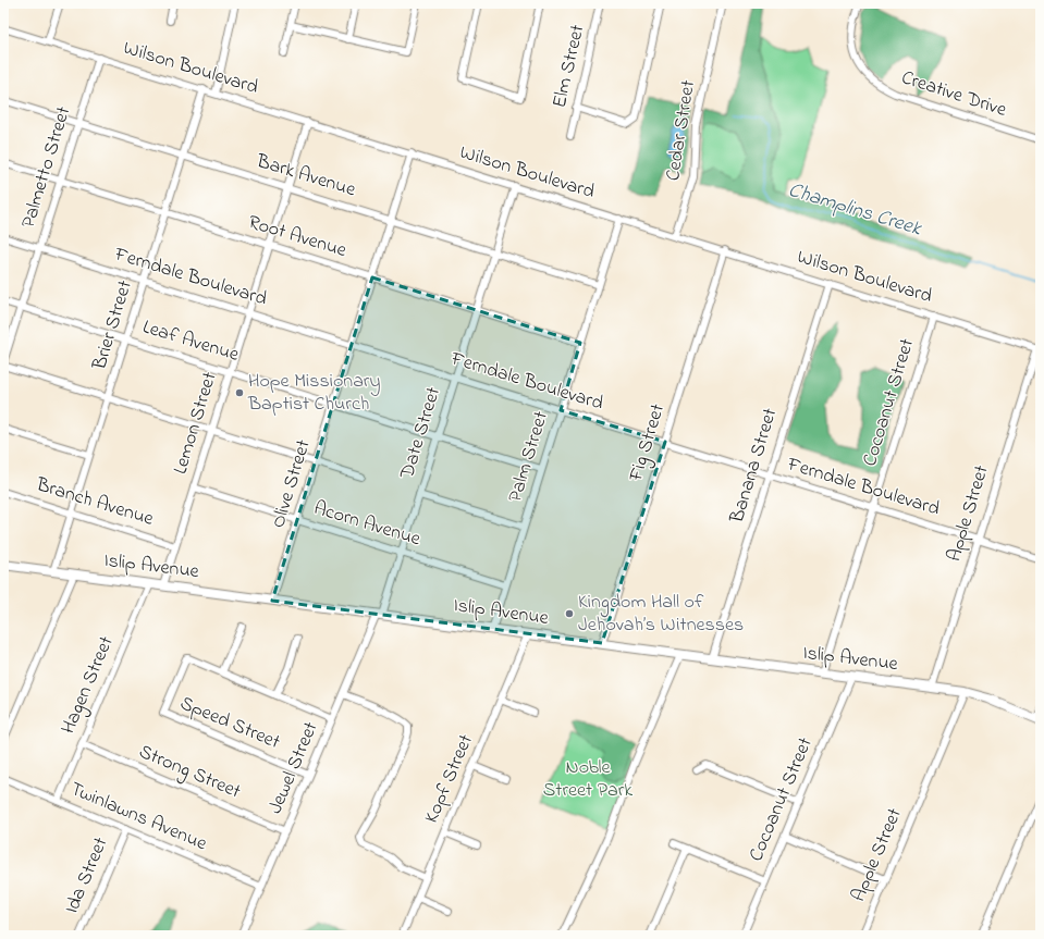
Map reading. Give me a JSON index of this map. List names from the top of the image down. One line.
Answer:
{"streets":{"main road":["Islip Avenue"],"street":["Elm Street","Wilson Boulevard","Creative Drive","Cedar Street","Palmetto Street","Bark Avenue","Root Avenue","Ferndale Boulevard","Brier Street","Leaf Avenue","Cocoanut Street","Lemon Street","Date Street","Fig Street","Palm Street","Banana Street","Olive Street","Branch Avenue","Apple Street","Acorn Avenue","Hagen Street","Speed Street","Jewel Street","Strong Street","Kopf Street","Twinlawns Avenue","Ida Street"]},"crossings":[["Wilson Boulevard","Cedar Street"],["Wilson Boulevard","Palmetto Street"],["Wilson Boulevard","Brier Street"],["Wilson Boulevard","Cocoanut Street"],["Wilson Boulevard","Lemon Street"],["Wilson Boulevard","Date Street"],["Wilson Boulevard","Fig Street"],["Wilson Boulevard","Palm Street"],["Wilson Boulevard","Banana Street"],["Wilson Boulevard","Olive Street"],["Wilson Boulevard","Apple Street"],["Palmetto Street","Bark Avenue"],["Palmetto Street","Root Avenue"],["Palmetto Street","Ferndale Boulevard"],["Palmetto Street","Leaf Avenue"],["Bark Avenue","Brier Street"],["Bark Avenue","Lemon Street"],["Bark Avenue","Date Street"],["Bark Avenue","Palm Street"],["Bark Avenue","Olive Street"],["Root Avenue","Brier Street"],["Root Avenue","Lemon Street"],["Root Avenue","Date Street"],["Root Avenue","Palm Street"],["Root Avenue","Olive Street"],["Ferndale Boulevard","Brier Street"],["Ferndale Boulevard","Cocoanut Street"],["Ferndale Boulevard","Lemon Street"],["Ferndale Boulevard","Date Street"],["Ferndale Boulevard","Fig Street"],["Ferndale Boulevard","Palm Street"],["Ferndale Boulevard","Banana Street"],["Ferndale Boulevard","Olive Street"],["Ferndale Boulevard","Apple Street"],["Brier Street","Leaf Avenue"],["Brier Street","Branch Avenue"],["Brier Street","Islip Avenue"],["Leaf Avenue","Lemon Street"],["Leaf Avenue","Date Street"],["Leaf Avenue","Palm Street"],["Leaf Avenue","Olive Street"],["Cocoanut Street","Islip Avenue"],["Lemon Street","Branch Avenue"],["Lemon Street","Acorn Avenue"],["Lemon Street","Islip Avenue"],["Date Street","Acorn Avenue"],["Date Street","Islip Avenue"],["Date Street","Jewel Street"],["Fig Street","Islip Avenue"],["Palm Street","Acorn Avenue"],["Palm Street","Islip Avenue"],["Banana Street","Islip Avenue"],["Olive Street","Acorn Avenue"],["Olive Street","Islip Avenue"],["Apple Street","Islip Avenue"],["Islip Avenue","Hagen Street"],["Islip Avenue","Jewel Street"],["Islip Avenue","Kopf Street"],["Hagen Street","Strong Street"],["Hagen Street","Twinlawns Avenue"],["Speed Street","Jewel Street"],["Jewel Street","Strong Street"],["Jewel Street","Twinlawns Avenue"],["Twinlawns Avenue","Ida Street"]],"water":["Champlins Creek"],"parks":["Noble Street Park"],"places":["Hope Missionary Baptist Church","Kingdom Hall of Jehovah’s Witnesses"]}
